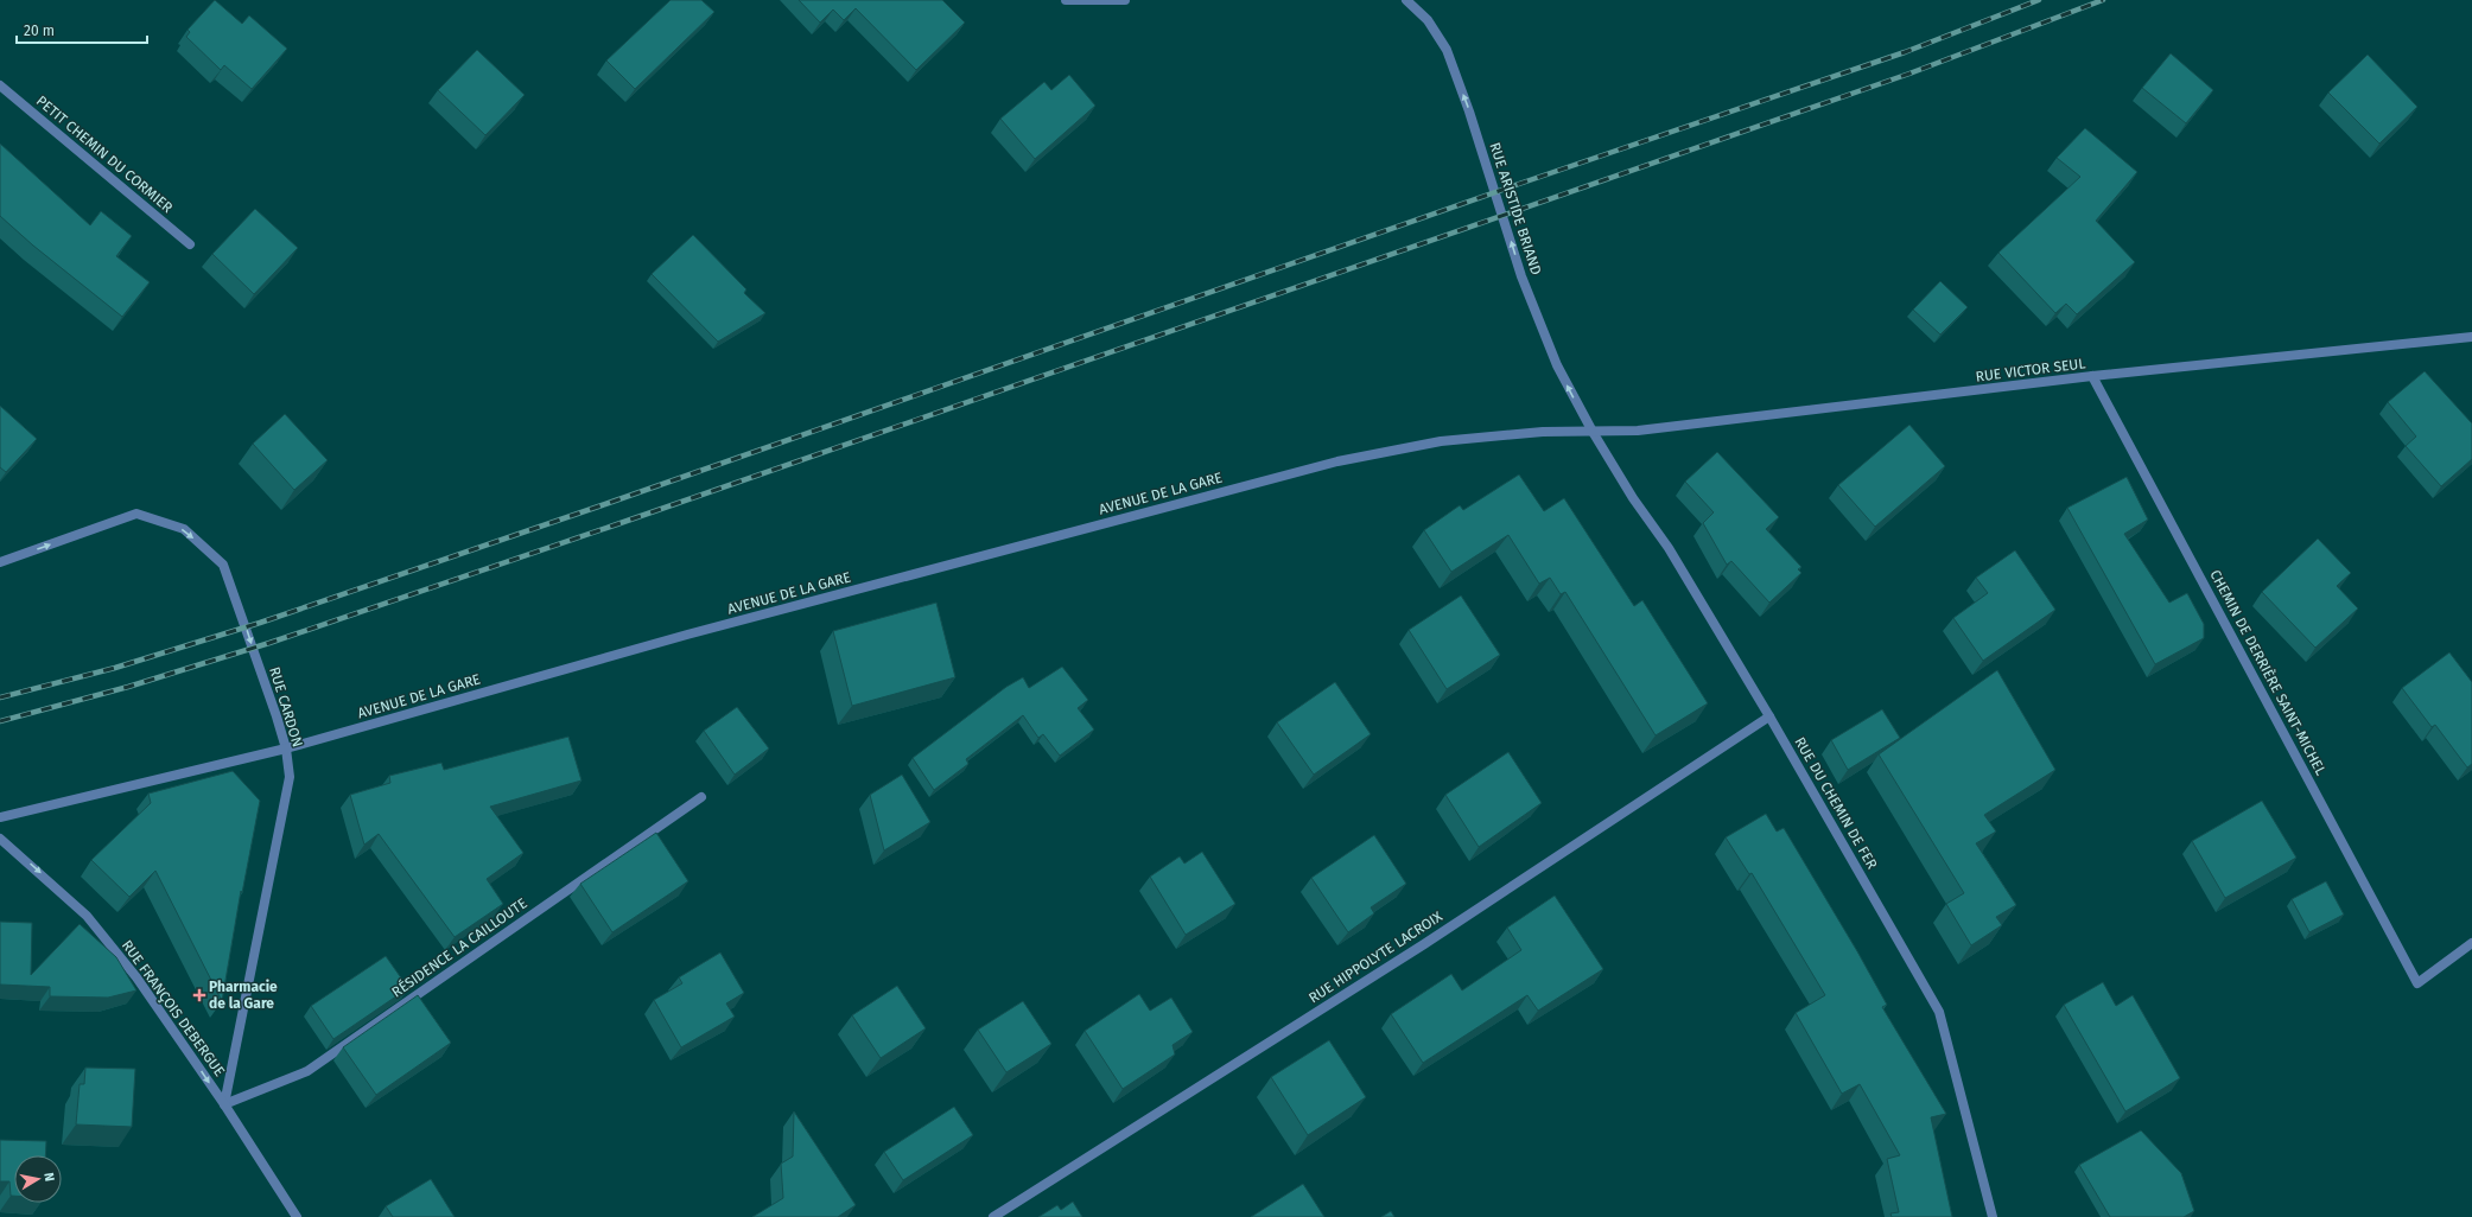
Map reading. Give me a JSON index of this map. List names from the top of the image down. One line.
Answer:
{"streets":{"street":["PETIT CHEMIN DU CORMIER","RUE ARISTIDE BRIAND","RUE VICTOR SEUL","AVENUE DE LA GARE","CHEMIN DE DERRIÈRE SAINT-MICHEL","RUE CARDON","RUE DU CHEMIN DE FER","RÉSIDENCE LA CAILLOUTE","RUE HIPPOLYTE LACROIX","RUE FRANÇOIS DEBERGUE"]},"crossings":[["RUE ARISTIDE BRIAND","RUE VICTOR SEUL"],["RUE ARISTIDE BRIAND","AVENUE DE LA GARE"],["RUE ARISTIDE BRIAND","RUE DU CHEMIN DE FER"],["RUE VICTOR SEUL","AVENUE DE LA GARE"],["RUE VICTOR SEUL","CHEMIN DE DERRIÈRE SAINT-MICHEL"],["RUE VICTOR SEUL","RUE DU CHEMIN DE FER"],["AVENUE DE LA GARE","RUE CARDON"],["AVENUE DE LA GARE","RUE DU CHEMIN DE FER"],["RUE CARDON","RÉSIDENCE LA CAILLOUTE"],["RUE CARDON","RUE FRANÇOIS DEBERGUE"],["RUE DU CHEMIN DE FER","RUE HIPPOLYTE LACROIX"],["RÉSIDENCE LA CAILLOUTE","RUE FRANÇOIS DEBERGUE"]],"one_way":["RUE ARISTIDE BRIAND","RUE FRANÇOIS DEBERGUE"],"places":{"health":["Pharmacie de la Gare"]},"scale_bar":"20 m","north":"right"}
